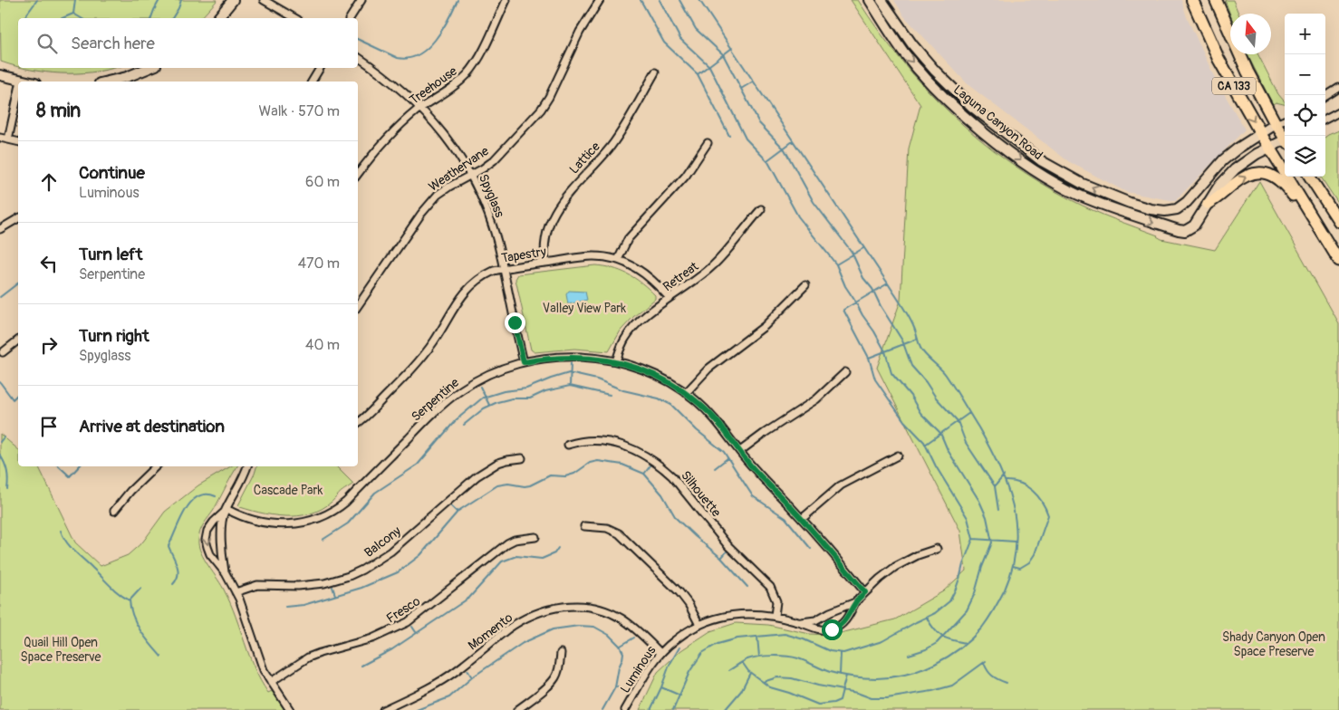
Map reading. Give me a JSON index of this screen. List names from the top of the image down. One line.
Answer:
{"streets":{"highway":["CA 133"],"main road":["Laguna Canyon Road"],"street":["Treehouse","Lattice","Weathervane","Spyglass","Tapestry","Retreat","Serpentine","Silhouette","Balcony","Fresco","Momento","Luminous"]},"crossings":[["Treehouse","Spyglass"],["CA 133","Laguna Canyon Road"],["Lattice","Tapestry"],["Weathervane","Spyglass"],["Spyglass","Tapestry"],["Spyglass","Serpentine"],["Tapestry","Retreat"],["Retreat","Serpentine"],["Serpentine","Luminous"],["Silhouette","Luminous"],["Momento","Luminous"]],"parks":["Valley View Park","Cascade Park","Shady Canyon Open Space Preserve","Quail Hill Open Space Preserve"],"north":"top","page":{"map_buttons":["+","−"],"search":"Search here","heading":["8 min","Walk · 570 m"],"list":[["Continue","Luminous","60 m"],["Turn left","Serpentine","470 m"],["Turn right","Spyglass","40 m"],"Arrive at destination"]}}
